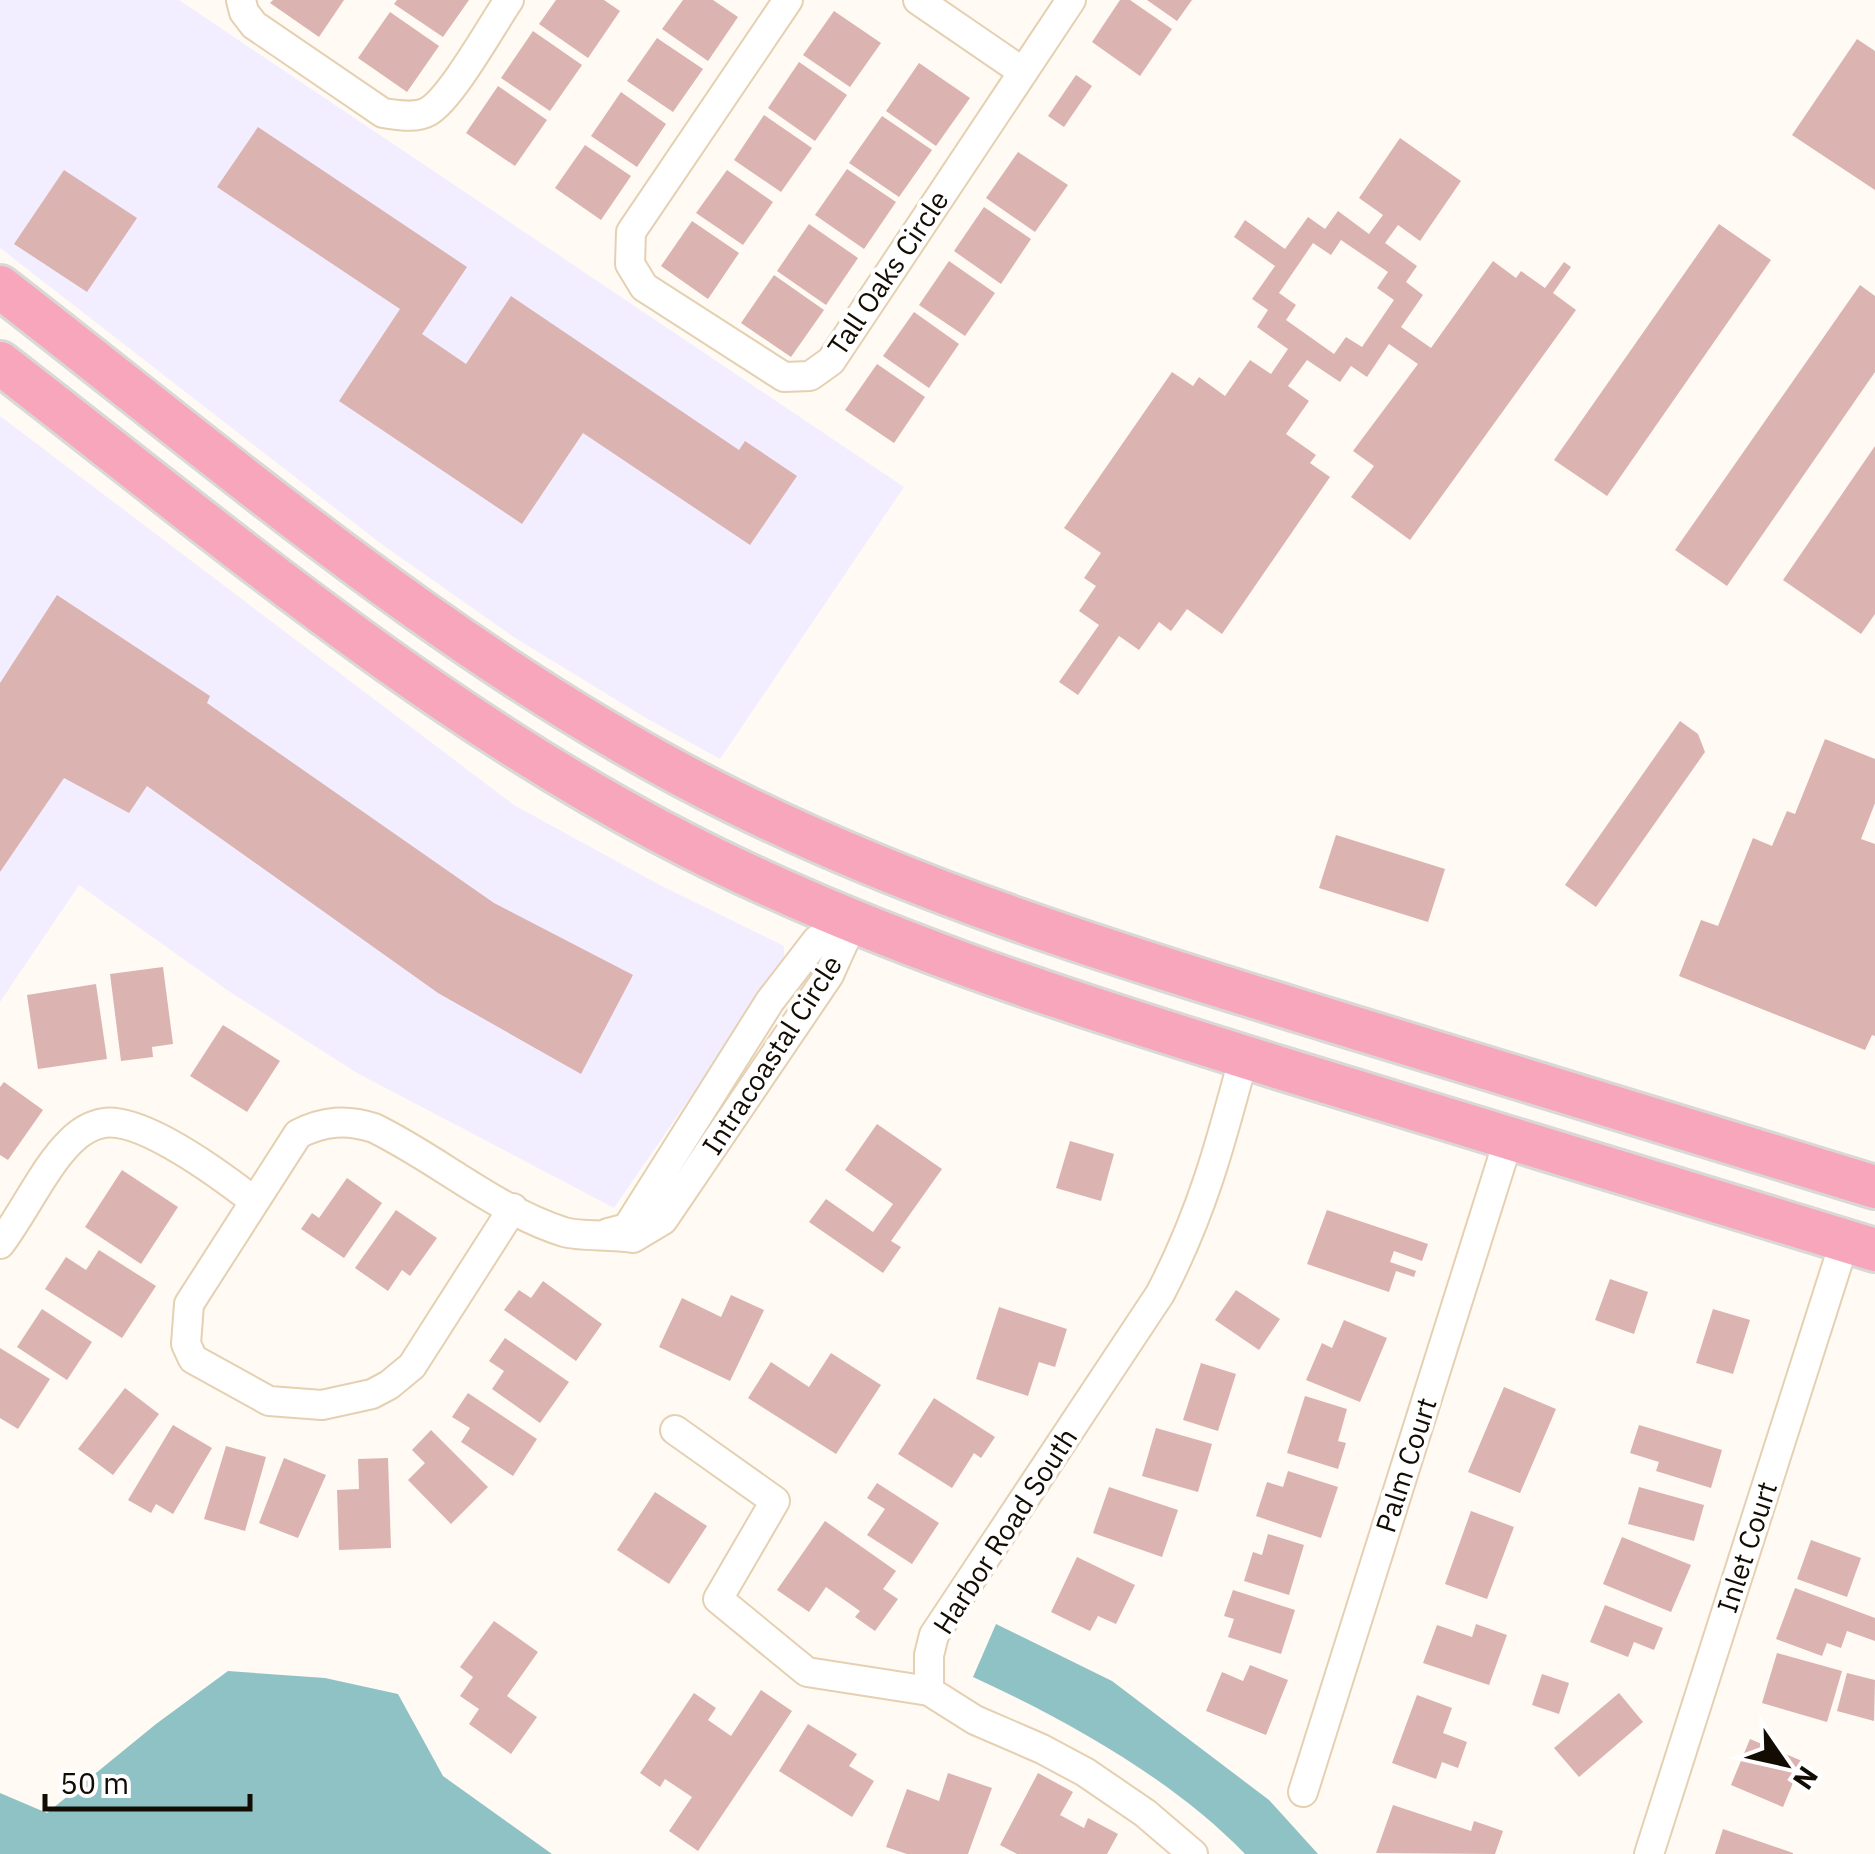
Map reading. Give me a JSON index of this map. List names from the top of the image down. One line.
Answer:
{"streets":{"street":["Tall Oaks Circle","Intracoastal Circle","Palm Court","Harbor Road South","Inlet Court"]},"scale_bar":"50 m","north":"bottom right"}
